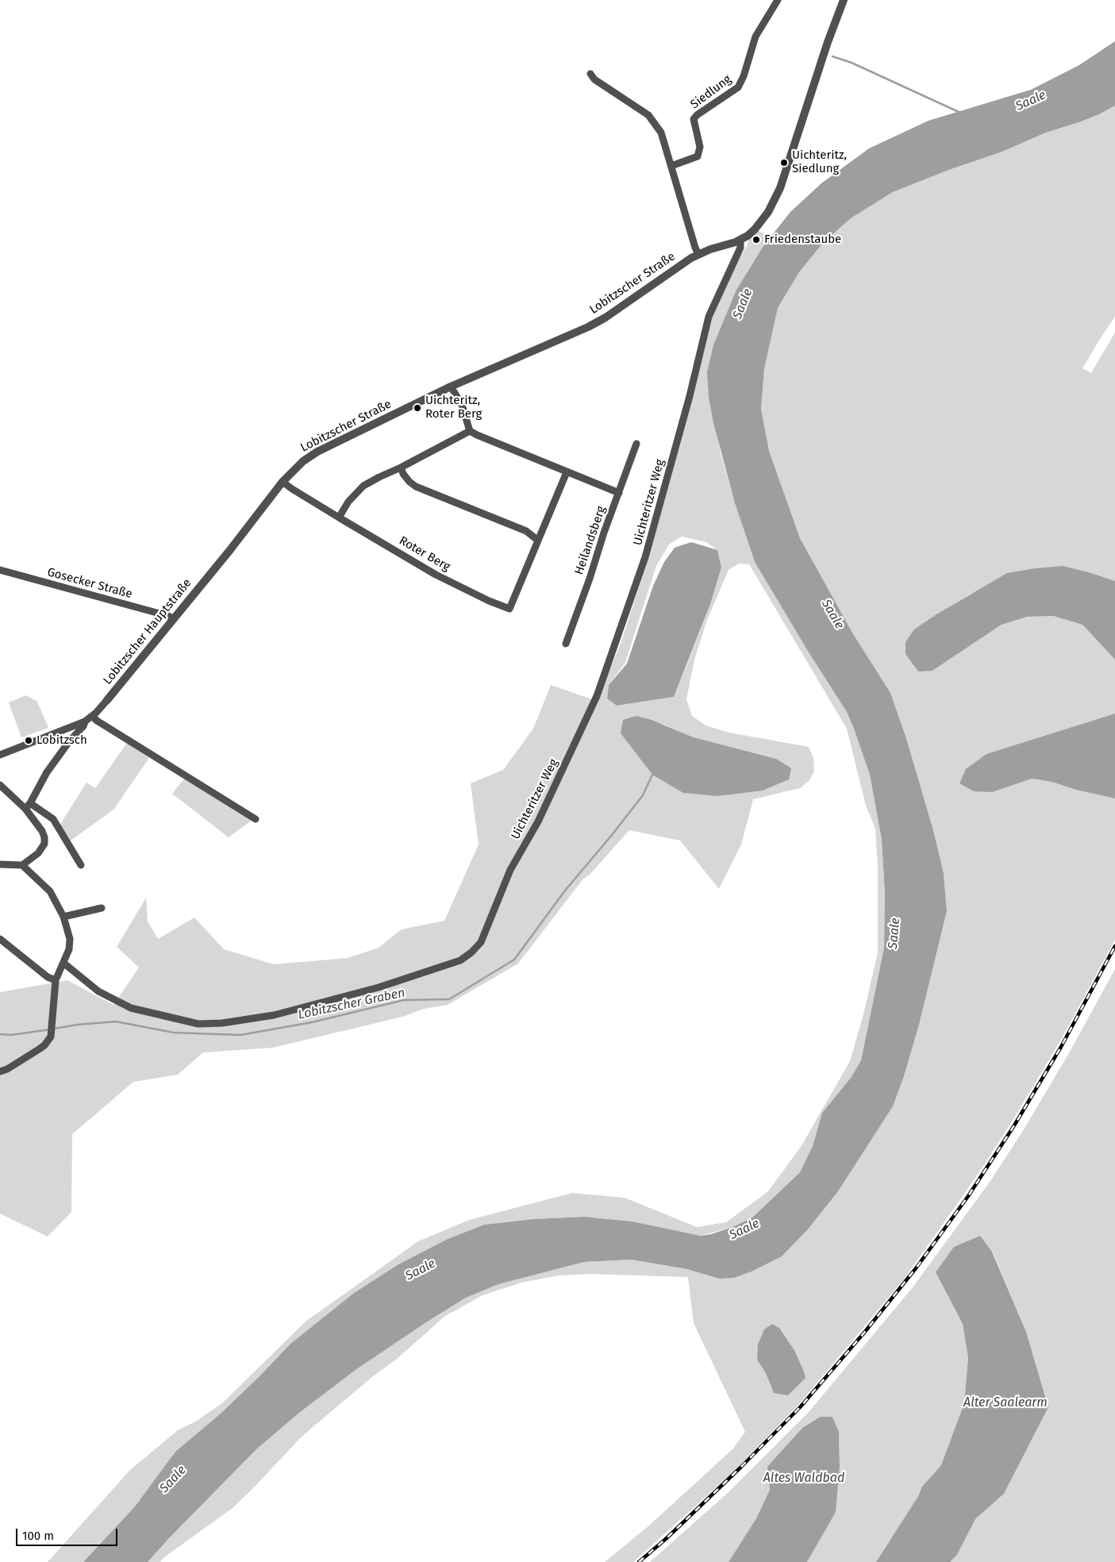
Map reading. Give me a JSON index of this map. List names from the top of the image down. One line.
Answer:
{"streets":{"street":["Siedlung","Lobitzscher Straße","Uichteritzer Weg","Heilandsberg","Roter Berg","Gosecker Straße","Lobitzscher Hauptstraße"]},"crossings":[["Lobitzscher Straße","Uichteritzer Weg"],["Lobitzscher Straße","Lobitzscher Hauptstraße"],["Gosecker Straße","Lobitzscher Hauptstraße"]],"water":["Saale","Lobitzscher Graben","Alter Saalearm","Altes Waldbad"],"places":["Uichteritz, Siedlung","Friedenstaube","Uichteritz, Roter Berg","Lobitzsch"],"scale_bar":"100 m"}
